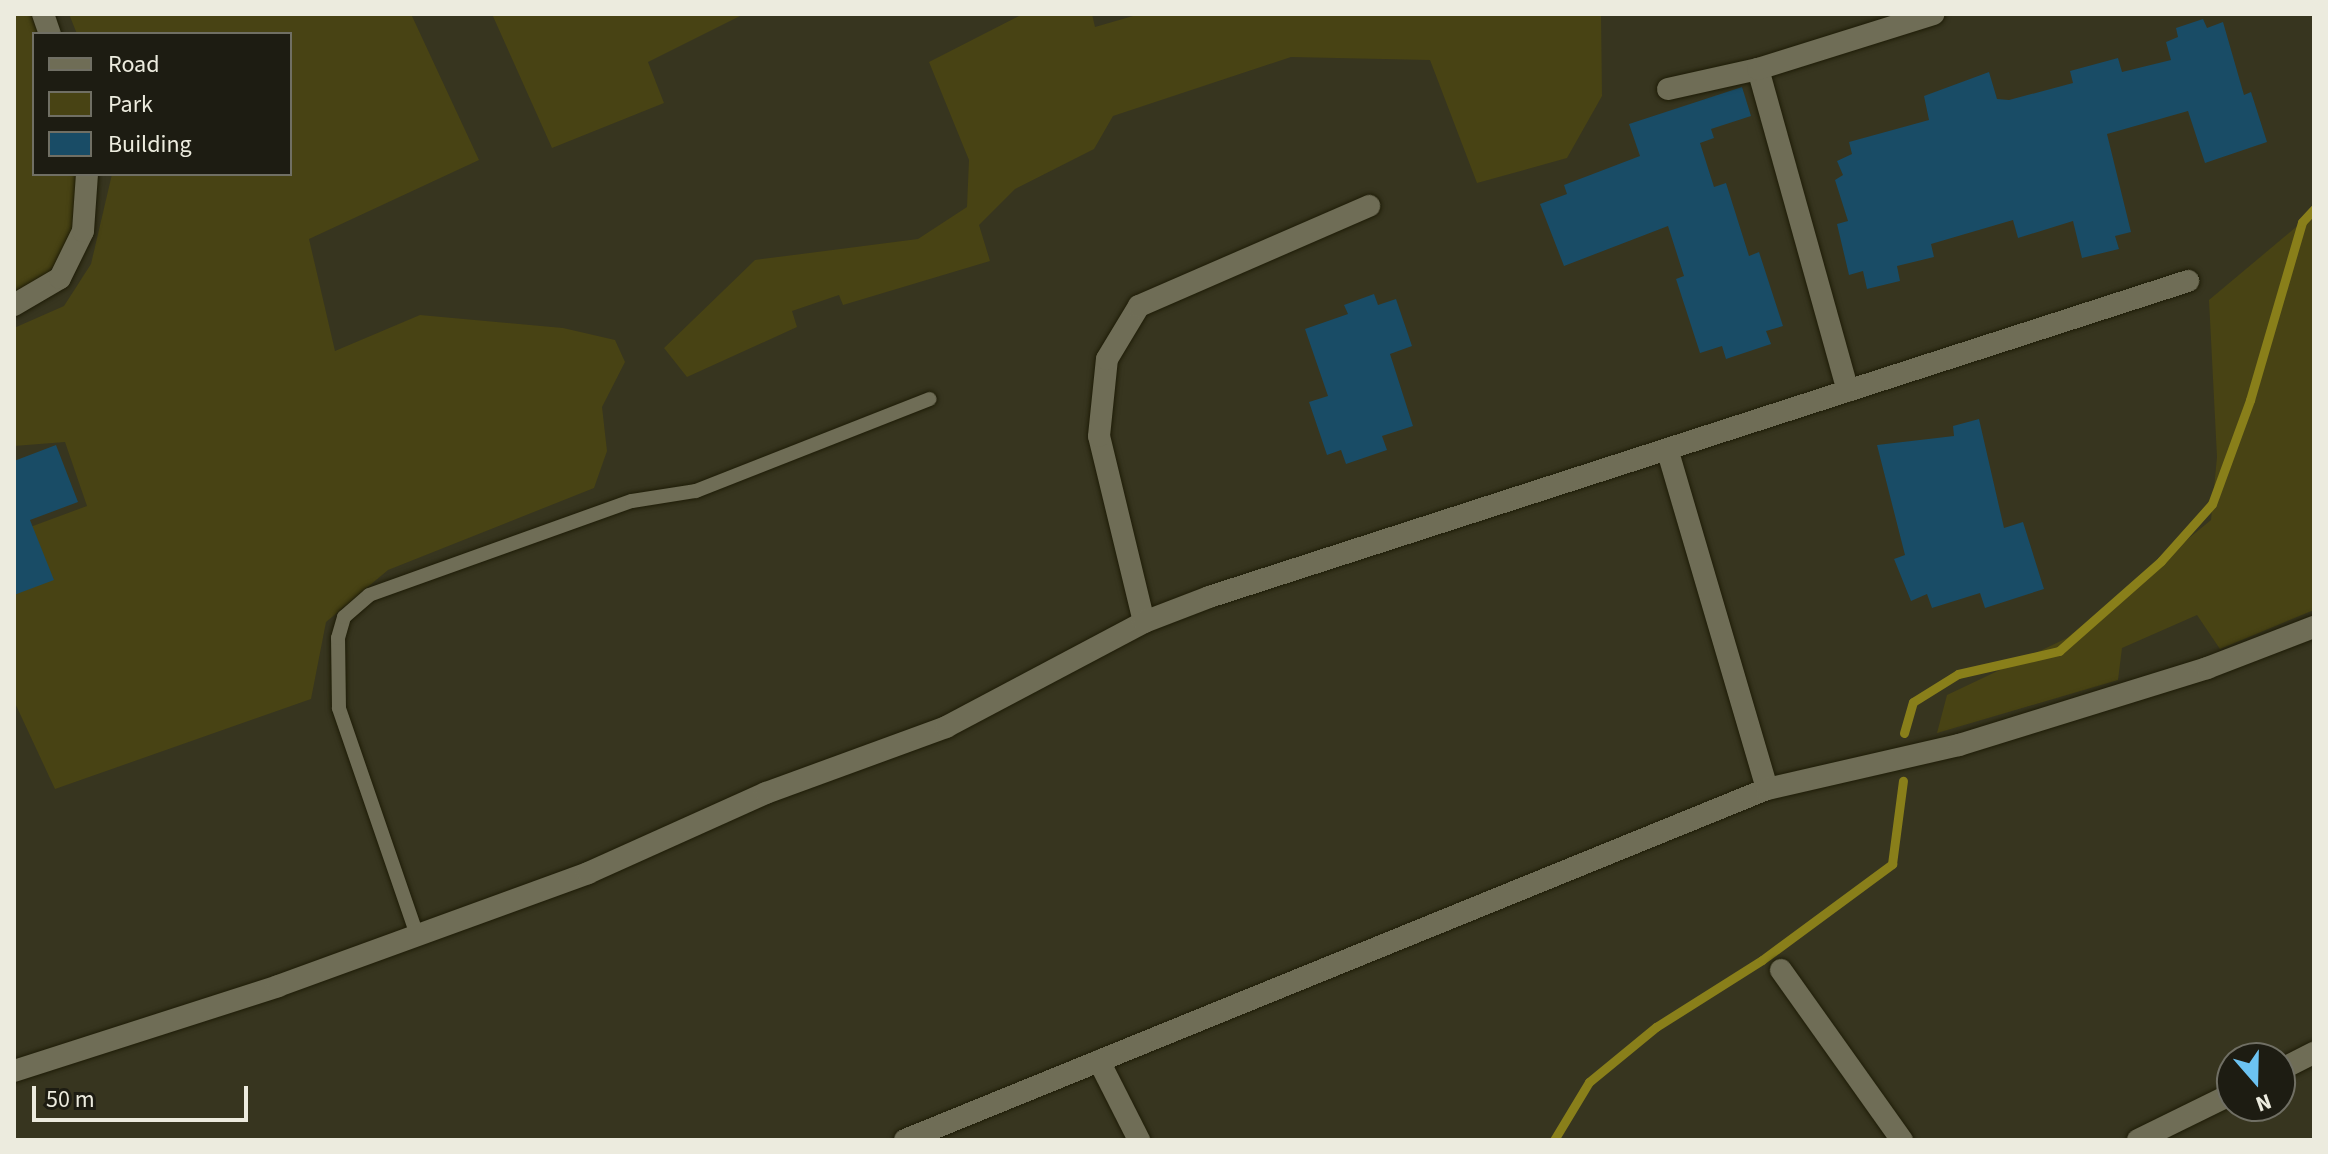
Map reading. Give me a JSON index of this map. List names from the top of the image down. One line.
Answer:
{"legend":["Road","Park","Building"],"scale_bar":"50 m","north":"bottom"}
